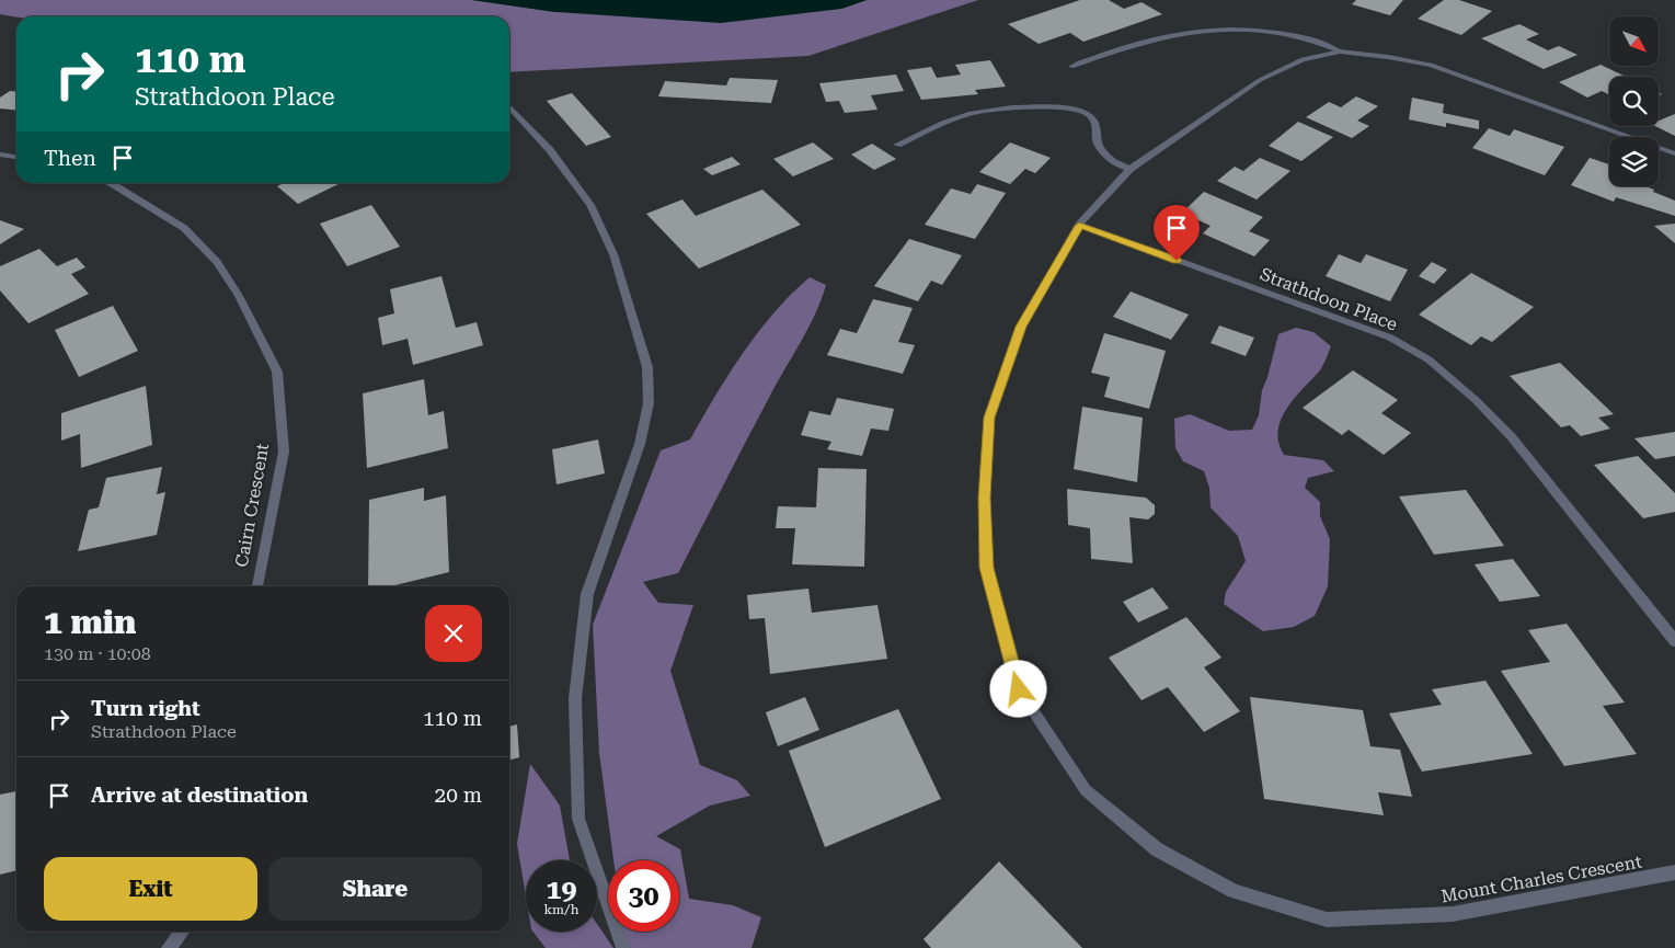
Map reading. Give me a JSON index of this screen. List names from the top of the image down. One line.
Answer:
{"streets":{"street":["Strathdoon Place","Cairn Crescent","Mount Charles Crescent"]},"crossings":[["Strathdoon Place","Mount Charles Crescent"]],"north":"bottom right","page":{"turn":["110 m","Strathdoon Place"],"then":"Then","heading":["1 min","130 m · 10:08"],"list":[{"name":"Turn right","note":"Strathdoon Place","value":"110 m"},{"name":"Arrive at destination","value":"20 m"}],"buttons":["Exit","Share"],"speed":"19 km/h","limit":"30"}}
